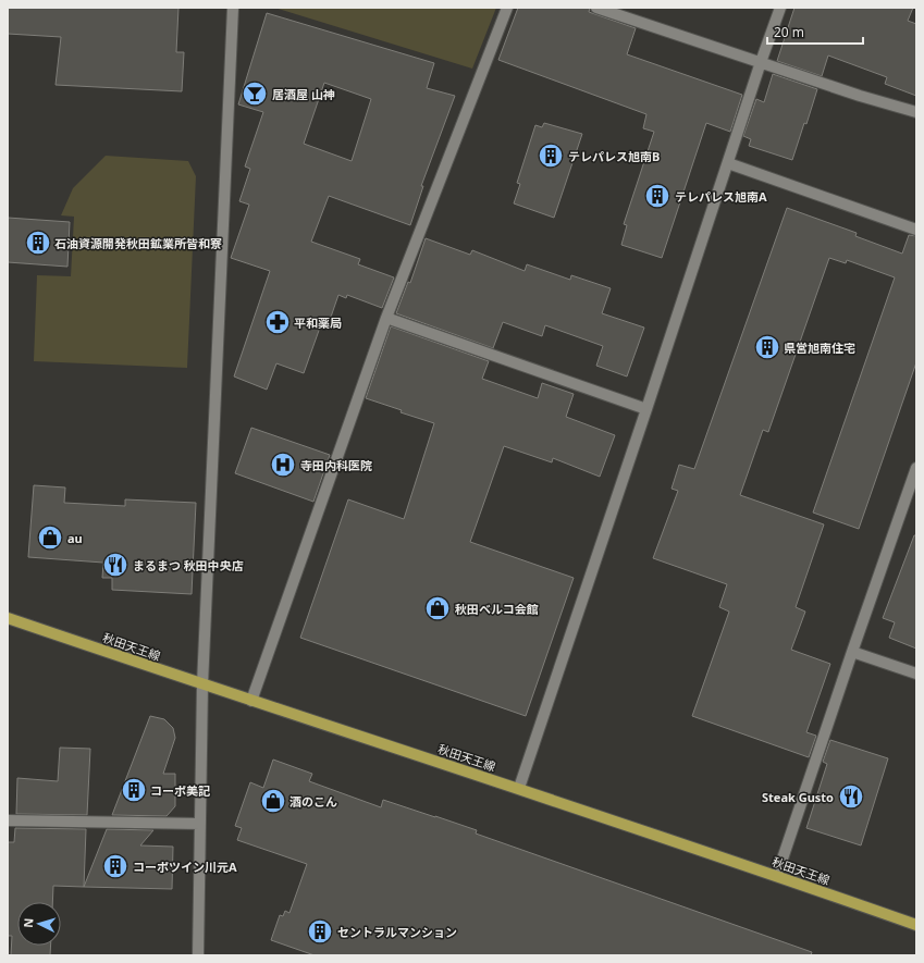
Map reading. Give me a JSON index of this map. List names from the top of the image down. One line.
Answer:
{"streets":{"main road":["秋田天王線"]},"places":{"bar":["居酒屋 山神"],"building":["テレパレス旭南B","テレパレス旭南A","石油資源開発秋田鉱業所皆和寮","県営旭南住宅","コーポ美記","コーポツイン川元A","セントラルマンション"],"pharmacy":["平和薬局"],"hospital":["寺田内科医院"],"shop":["au","秋田ベルコ会館","酒のこん"],"restaurant":["まるまつ 秋田中央店","Steak Gusto"]},"scale_bar":"20 m","north":"left"}
